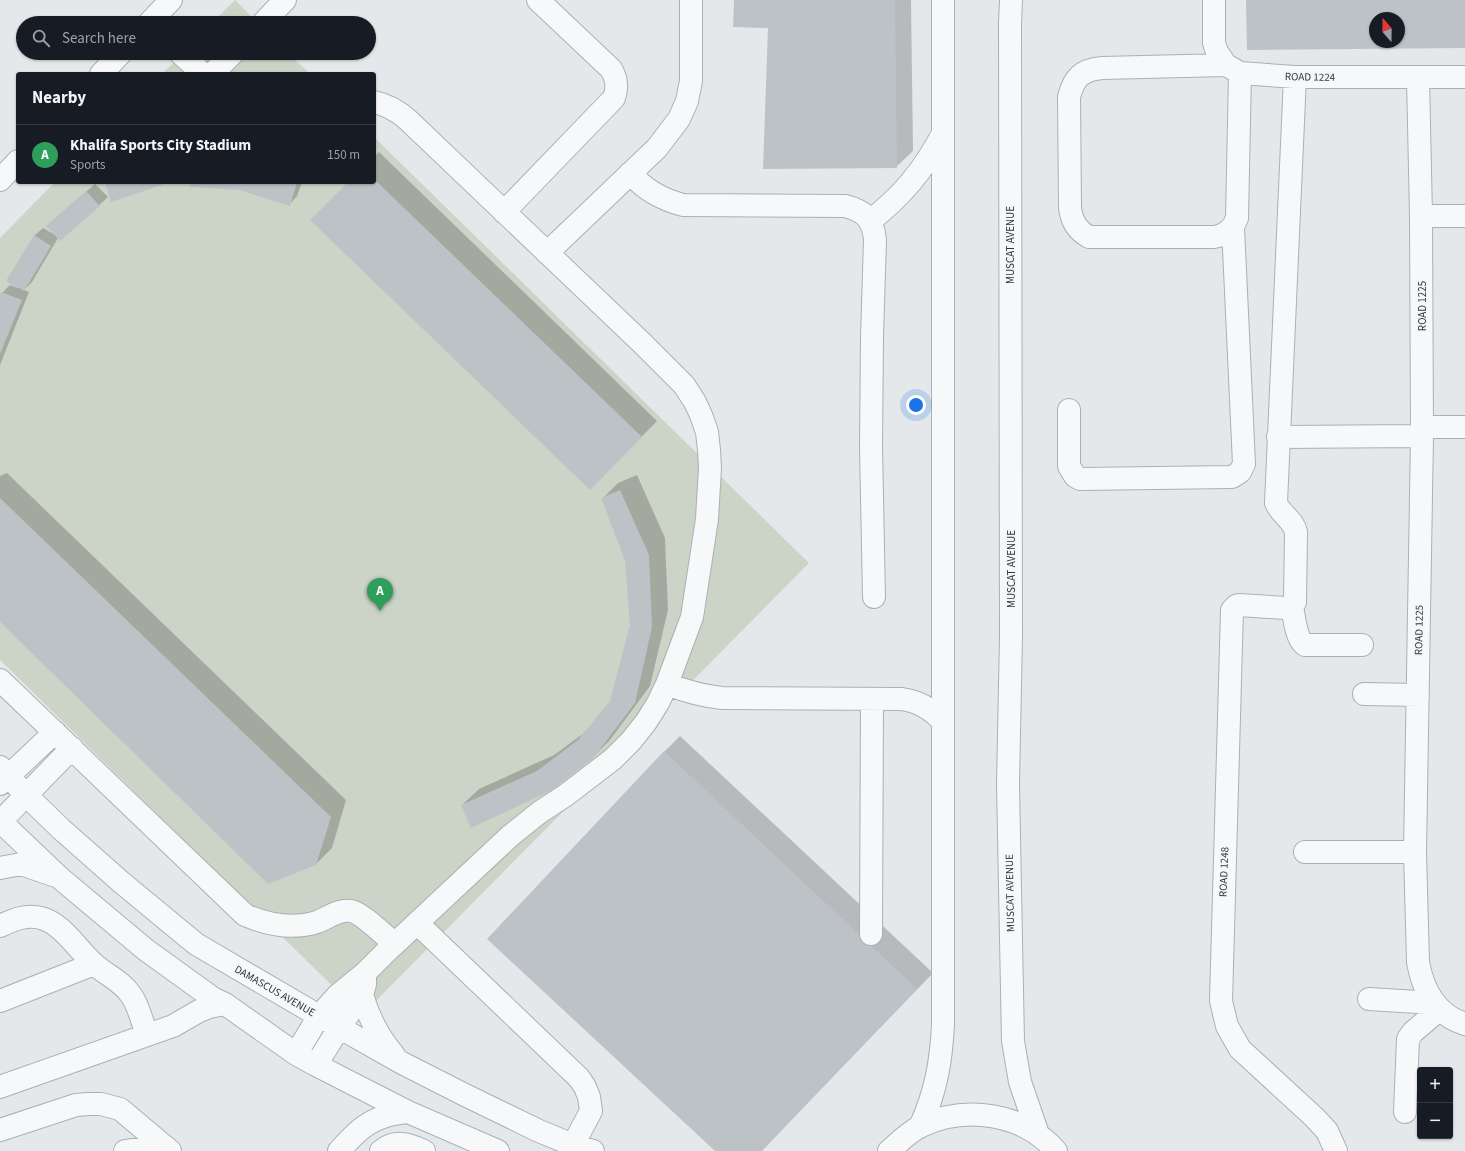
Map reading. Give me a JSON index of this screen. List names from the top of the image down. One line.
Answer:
{"streets":{"street":["ROAD 1224","MUSCAT AVENUE","ROAD 1225","ROAD 1248","DAMASCUS AVENUE"]},"crossings":[["ROAD 1224","ROAD 1225"]],"north":"top","page":{"search":"Search here","heading":"Nearby","list":[{"mark":"A","name":"Khalifa Sports City Stadium","note":"Sports","value":"150 m"}],"pins":"A","map_buttons":["+","−"]}}
